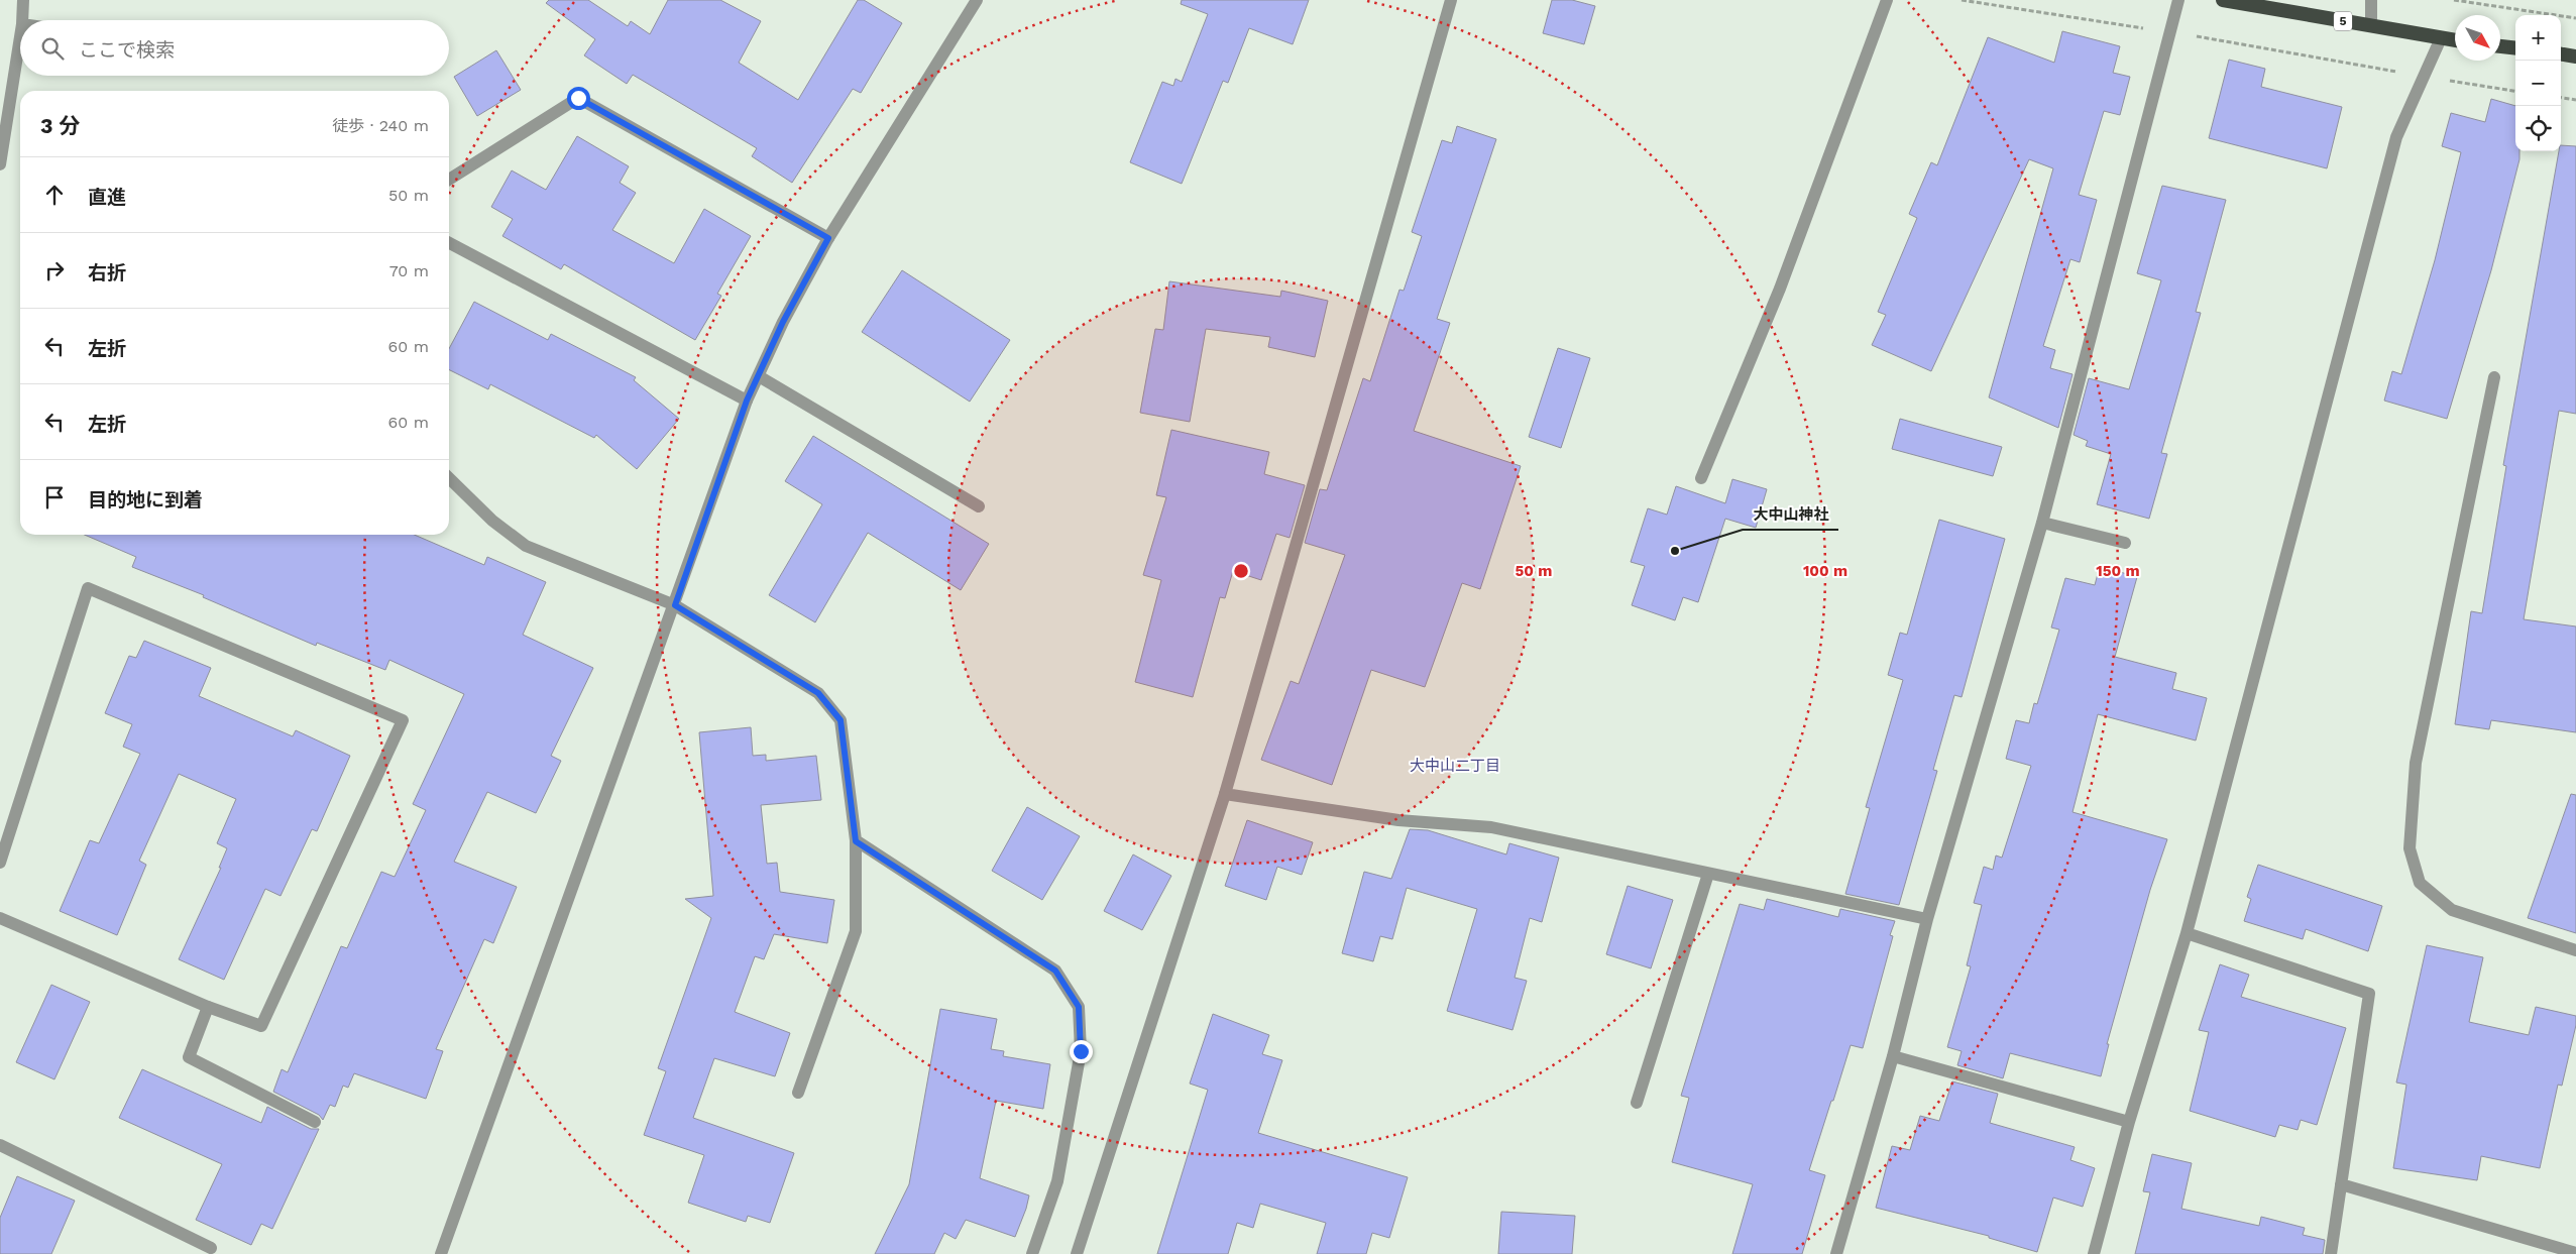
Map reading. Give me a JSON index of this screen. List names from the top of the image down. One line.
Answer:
{"streets":{"highway":["5"]},"districts":["大中山二丁目"],"places":["大中山神社"],"north":"bottom right","page":{"map_buttons":["+","−"],"search":"ここで検索","heading":["3 分","徒歩 · 240 m"],"list":[["直進","50 m"],["右折","70 m"],["左折","60 m"],["左折","60 m"],"目的地に到着"]},"rings":["50 m","100 m","150 m"]}
